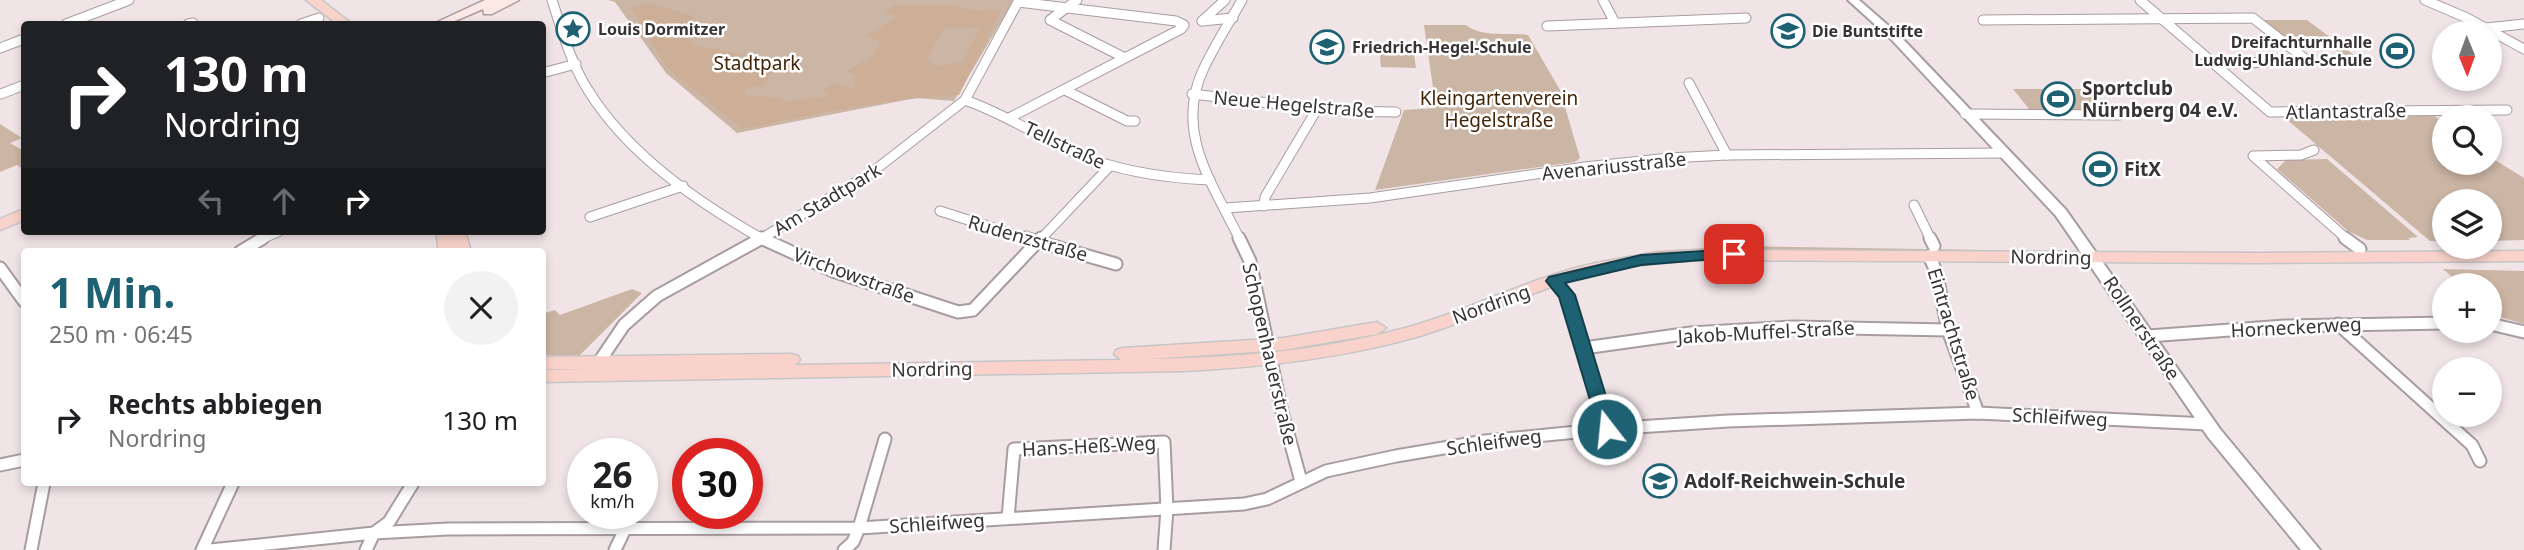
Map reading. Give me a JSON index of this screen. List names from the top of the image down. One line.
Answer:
{"streets":{"main road":["Nordring"],"street":["Neue Hegelstraße","Atlantastraße","Tellstraße","Avenariusstraße","Am Stadtpark","Rudenzstraße","Virchowstraße","Horneckerweg","Rollnerstraße","Jakob-Muffel-Straße","Eintrachtstraße","Schopenhauerstraße","Schleifweg","Hans-Heß-Weg"]},"crossings":[["Neue Hegelstraße","Schopenhauerstraße"],["Tellstraße","Am Stadtpark"],["Tellstraße","Schopenhauerstraße"],["Avenariusstraße","Rollnerstraße"],["Avenariusstraße","Schopenhauerstraße"],["Am Stadtpark","Nordring"],["Am Stadtpark","Virchowstraße"],["Rudenzstraße","Virchowstraße"],["Nordring","Rollnerstraße"],["Nordring","Eintrachtstraße"],["Nordring","Schopenhauerstraße"],["Horneckerweg","Rollnerstraße"],["Rollnerstraße","Schleifweg"],["Jakob-Muffel-Straße","Eintrachtstraße"],["Eintrachtstraße","Schleifweg"],["Schopenhauerstraße","Schleifweg"],["Schleifweg","Hans-Heß-Weg"]],"parks":["Stadtpark","Kleingartenverein Hegelstraße"],"places":{"place":["Louis Dormitzer"],"school or university":["Die Buntstifte","Friedrich-Hegel-Schule","Adolf-Reichwein-Schule"],"sports":["Dreifachturnhalle Ludwig-Uhland-Schule","Sportclub Nürnberg 04 e.V.","FitX"]},"north":"bottom","page":{"map_buttons":["+","−"],"turn":["130 m","Nordring"],"heading":["1 Min.","250 m · 06:45"],"list":[{"name":"Rechts abbiegen","note":"Nordring","value":"130 m"}],"speed":"26 km/h","limit":"30"}}
